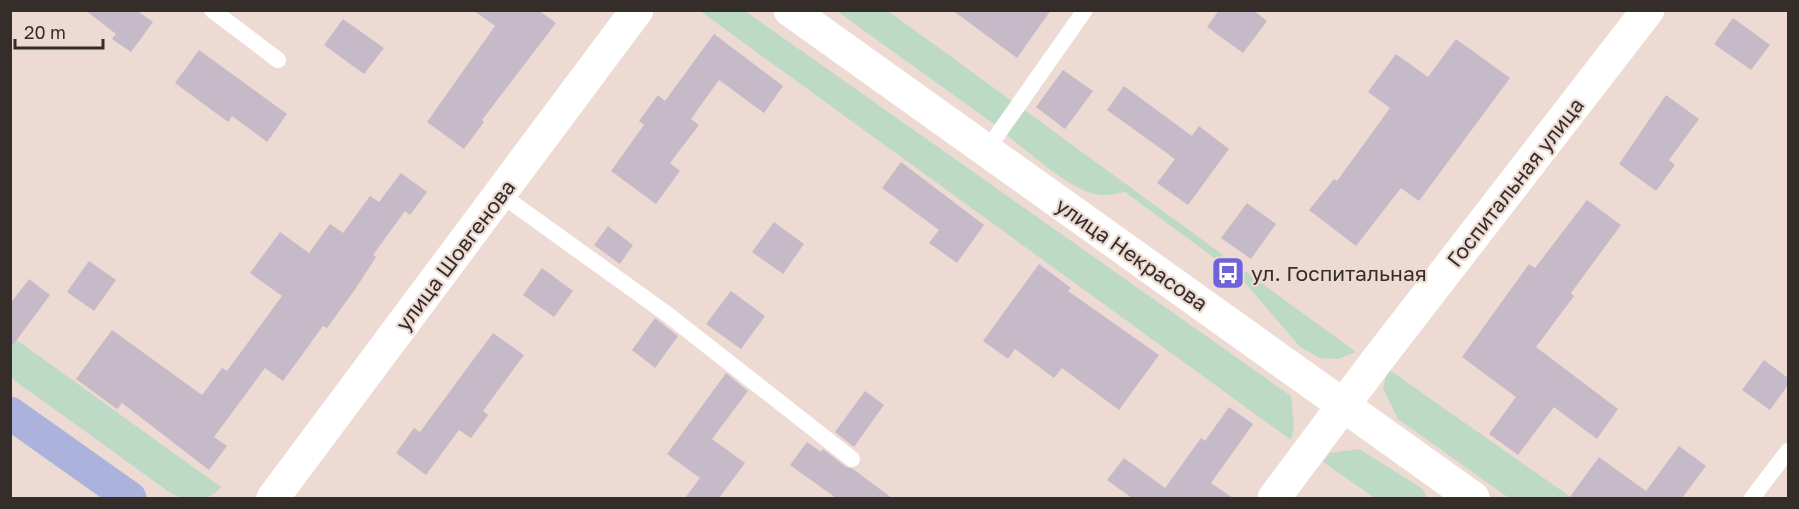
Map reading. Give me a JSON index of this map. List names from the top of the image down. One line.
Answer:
{"streets":{"street":["Госпитальная улица","улица Некрасова","улица Шовгенова"]},"crossings":[["Госпитальная улица","улица Некрасова"]],"places":{"bus stop":["ул. Госпитальная"]},"scale_bar":"20 m"}
